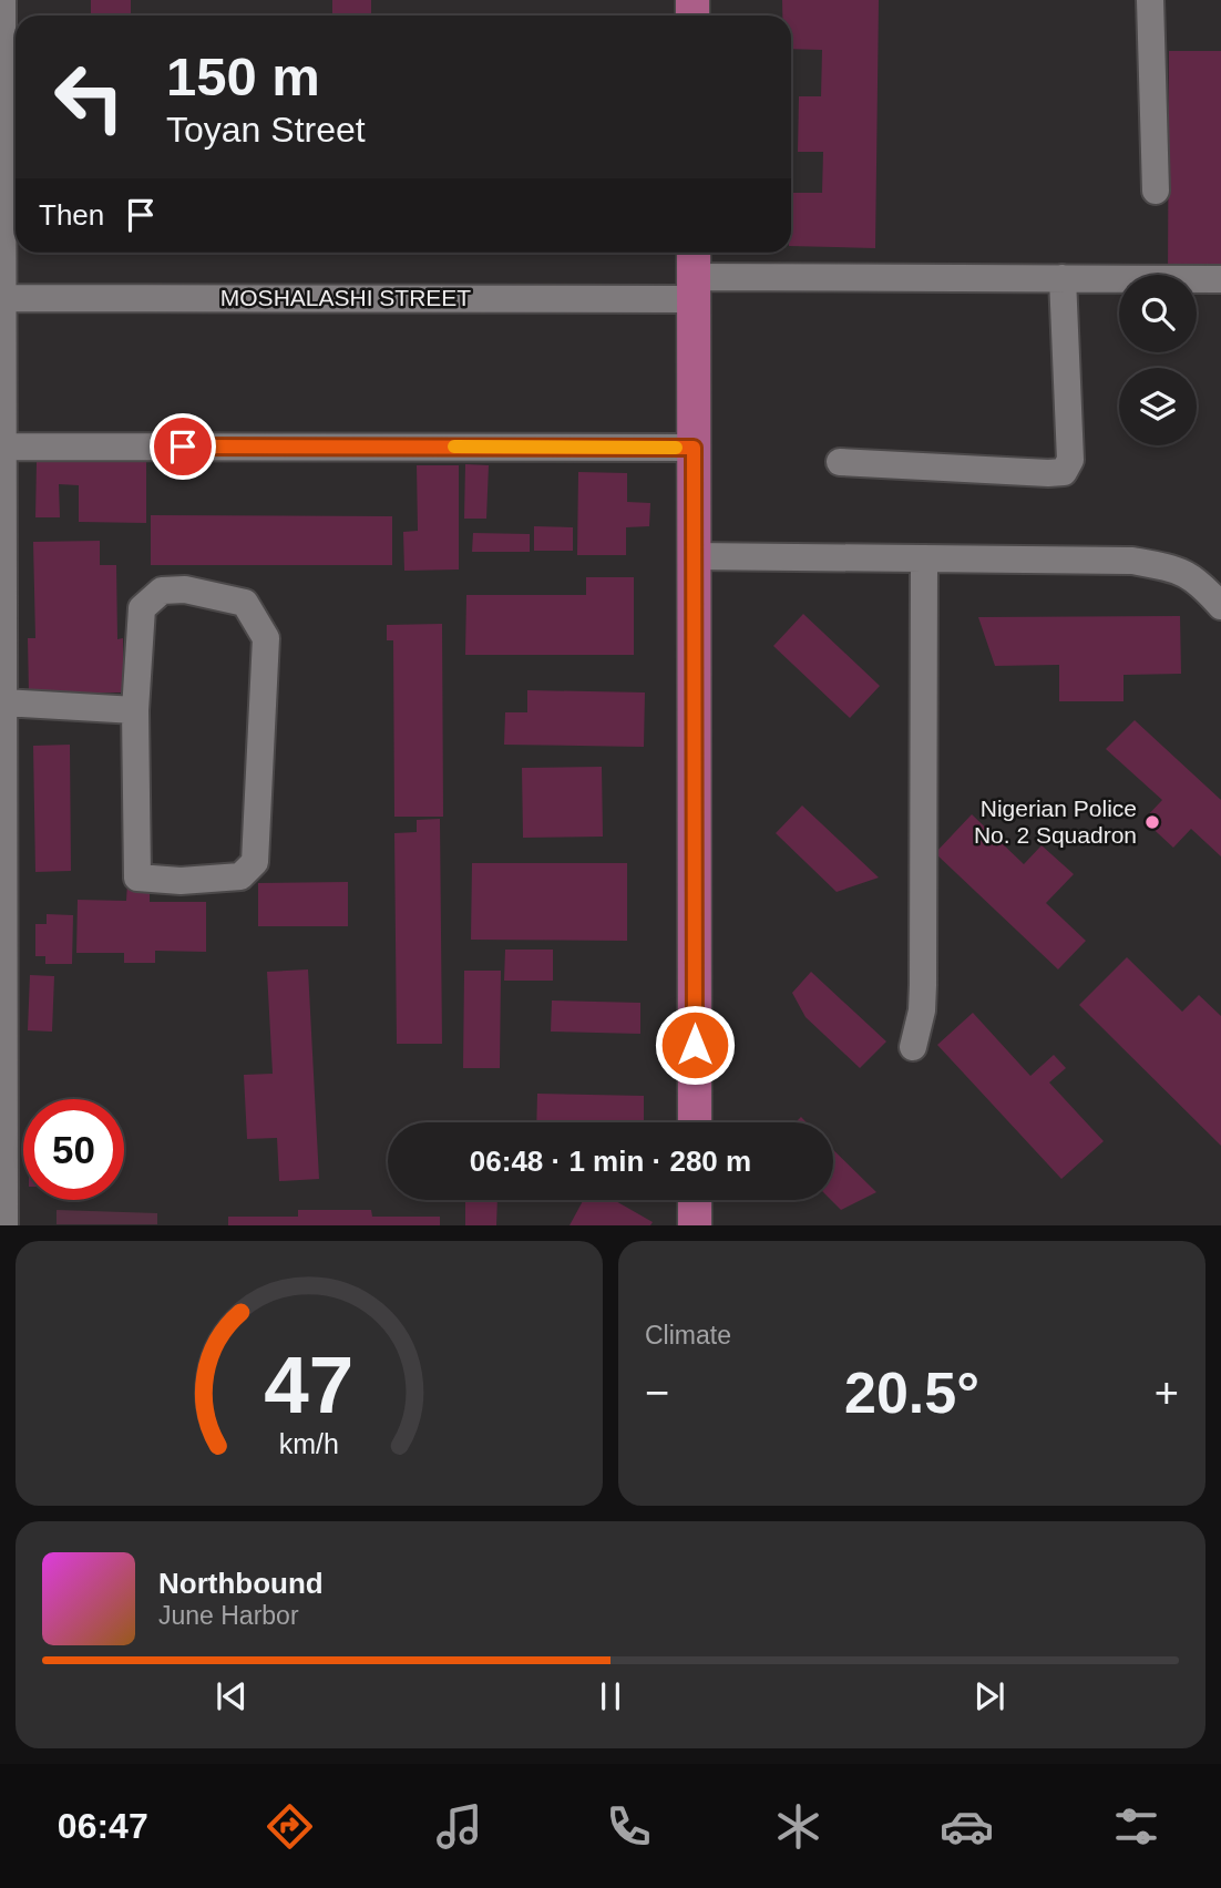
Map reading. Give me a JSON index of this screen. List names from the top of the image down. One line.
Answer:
{"streets":{"street":["MOSHALASHI STREET"]},"places":["Nigerian Police No. 2 Squadron"],"page":{"turn":["150 m","Toyan Street"],"then":"Then","limit":"50","trip":"06:48 · 1 min · 280 m","tile":"Climate","heat":["−","20.5°","+"],"song":["Northbound","June Harbor"],"tabs":"06:47","gauge":["47","km/h"]}}
